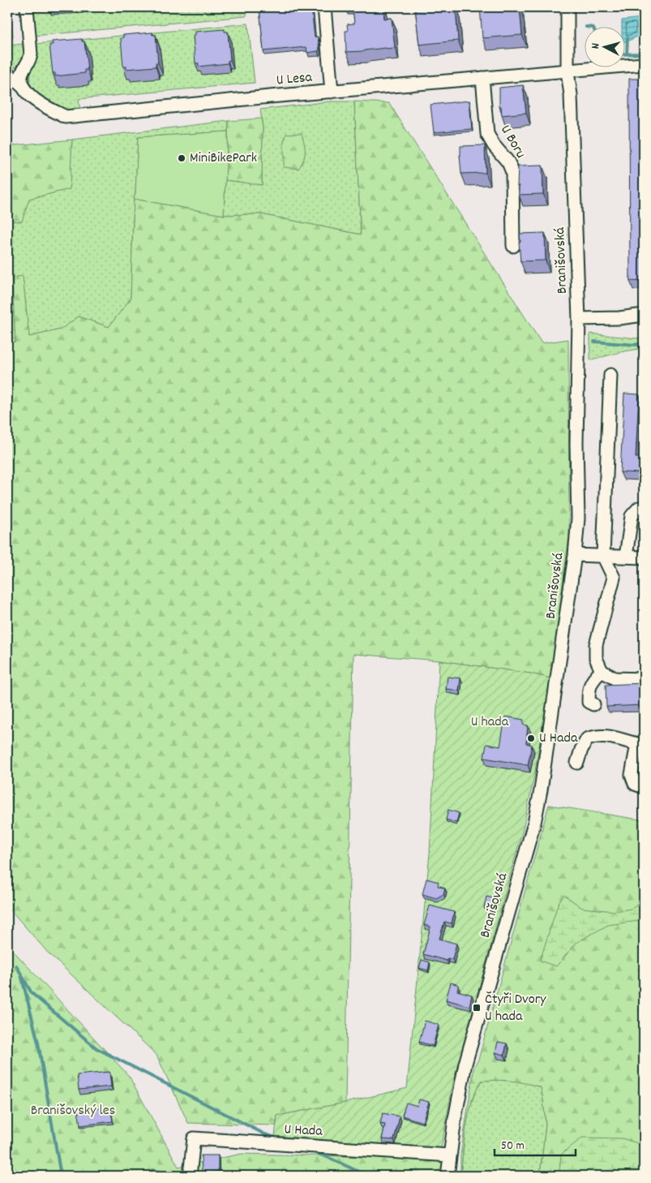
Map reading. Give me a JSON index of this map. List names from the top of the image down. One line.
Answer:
{"streets":{"street":["U Lesa","U Boru","Branišovská","U Hada"]},"crossings":[["U Lesa","U Boru"],["U Lesa","Branišovská"],["Branišovská","U Hada"]],"parks":["U hada","Branišovský les"],"places":{"other":["MiniBikePark","U Hada"],"transit":["Čtyři Dvory U hada"]},"scale_bar":"50 m","north":"left"}
